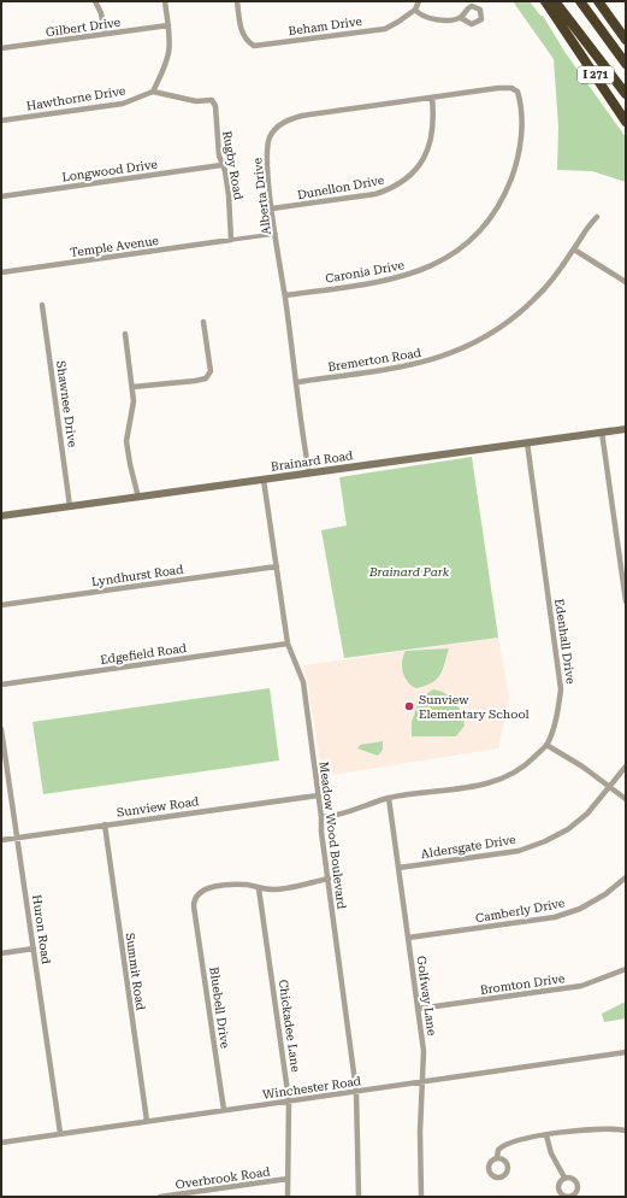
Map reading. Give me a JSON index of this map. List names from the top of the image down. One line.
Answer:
{"streets":{"highway":["I 271"],"main road":["Brainard Road"],"street":["Beham Drive","Gilbert Drive","Hawthorne Drive","Rugby Road","Longwood Drive","Dunellon Drive","Alberta Drive","Temple Avenue","Caronia Drive","Bremerton Road","Shawnee Drive","Lyndhurst Road","Edenhall Drive","Edgefield Road","Sunview Road","Meadow Wood Boulevard","Aldersgate Drive","Camberly Drive","Huron Road","Summit Road","Bromton Drive","Golfway Lane","Bluebell Drive","Chickadee Lane","Winchester Road","Overbrook Road"]},"crossings":[["Hawthorne Drive","Rugby Road"],["Rugby Road","Longwood Drive"],["Rugby Road","Temple Avenue"],["Dunellon Drive","Alberta Drive"],["Alberta Drive","Caronia Drive"],["Alberta Drive","Bremerton Road"],["Alberta Drive","Brainard Road"],["Shawnee Drive","Brainard Road"],["Brainard Road","Edenhall Drive"],["Brainard Road","Meadow Wood Boulevard"],["Lyndhurst Road","Meadow Wood Boulevard"],["Edenhall Drive","Meadow Wood Boulevard"],["Edenhall Drive","Golfway Lane"],["Edgefield Road","Meadow Wood Boulevard"],["Sunview Road","Meadow Wood Boulevard"],["Sunview Road","Huron Road"],["Sunview Road","Summit Road"],["Meadow Wood Boulevard","Winchester Road"],["Aldersgate Drive","Golfway Lane"],["Camberly Drive","Golfway Lane"],["Huron Road","Winchester Road"],["Summit Road","Winchester Road"],["Bromton Drive","Golfway Lane"],["Golfway Lane","Winchester Road"],["Bluebell Drive","Chickadee Lane"],["Bluebell Drive","Winchester Road"],["Chickadee Lane","Winchester Road"],["Chickadee Lane","Overbrook Road"]],"parks":["Brainard Park"],"places":["Sunview Elementary School"]}
